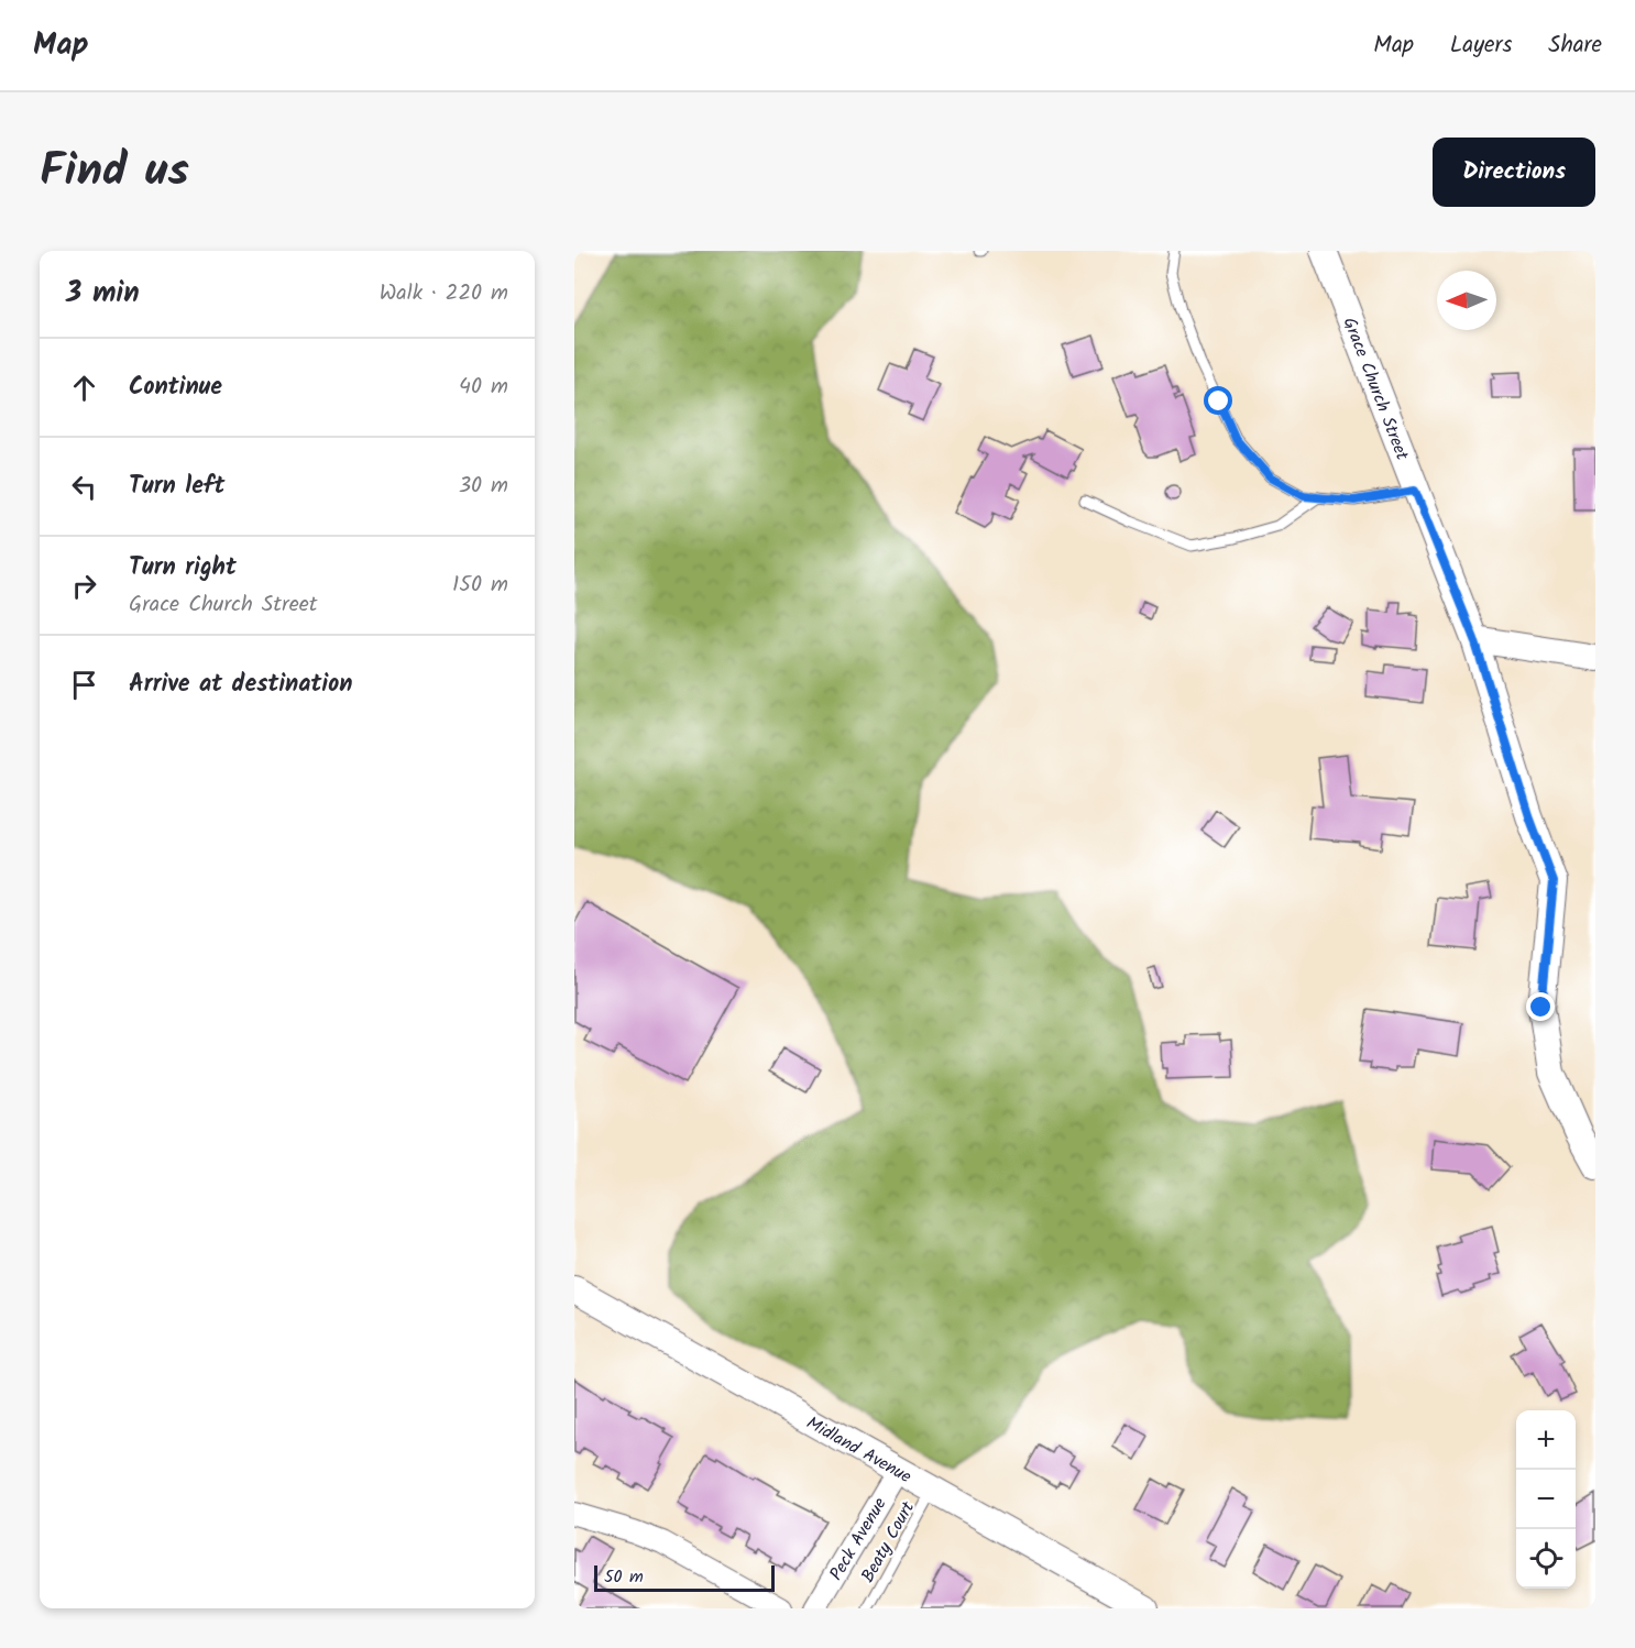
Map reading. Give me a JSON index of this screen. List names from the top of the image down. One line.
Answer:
{"streets":{"street":["Grace Church Street","Midland Avenue","Peck Avenue"],"lane":["Beaty Court"]},"crossings":[["Midland Avenue","Peck Avenue"],["Midland Avenue","Beaty Court"]],"scale_bar":"50 m","north":"left","page":{"header":"Map","nav":["Map","Layers","Share"],"title":"Find us","buttons":"Directions","heading":["3 min","Walk · 220 m"],"list":[["Continue","40 m"],["Turn left","30 m"],["Turn right","Grace Church Street","150 m"],"Arrive at destination"],"map_buttons":["+","−"],"scale":"50 m"}}
